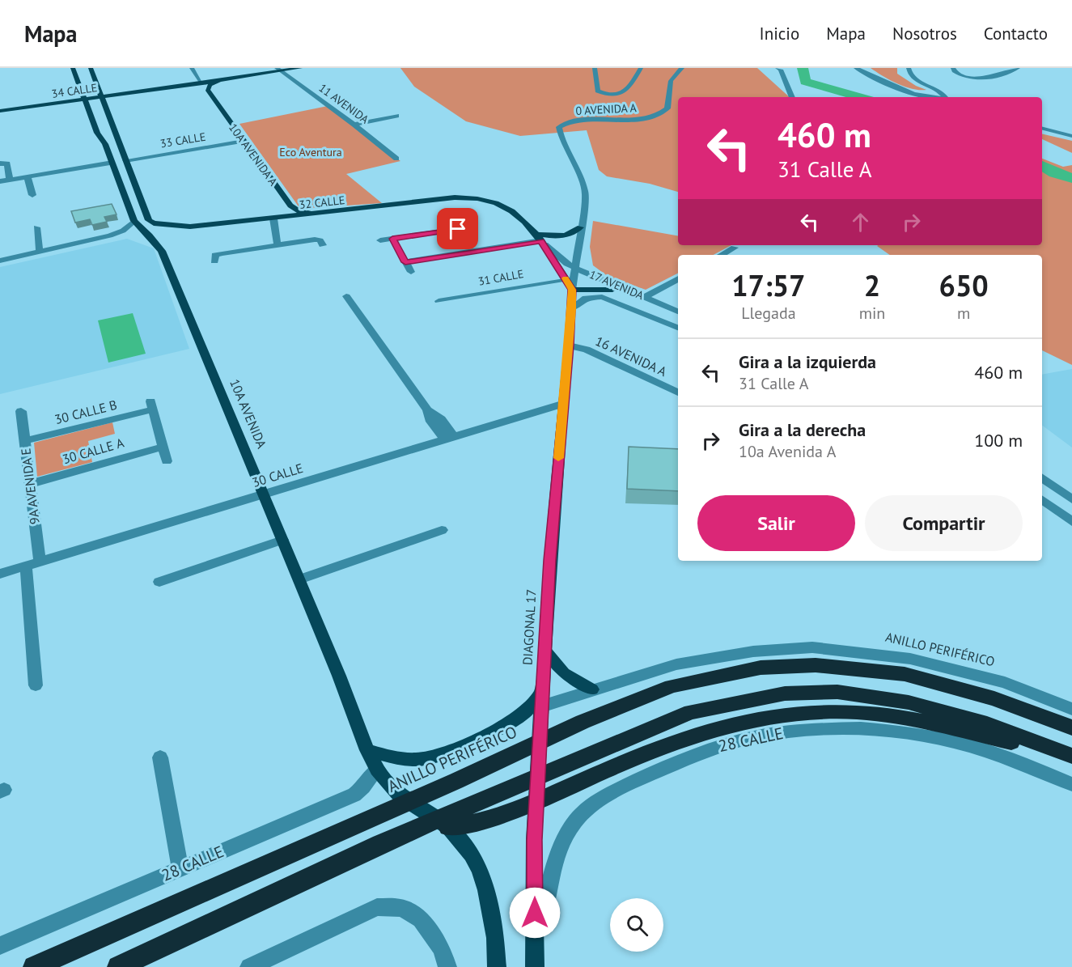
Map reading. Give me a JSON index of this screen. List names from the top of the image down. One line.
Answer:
{"streets":{"highway":["ANILLO PERIFÉRICO"],"main road":["34 CALLE","10A AVENIDA A","32 CALLE","17 AVENIDA","10A AVENIDA","DIAGONAL 17"],"street":["11 AVENIDA","0 AVENIDA A","33 CALLE","31 CALLE","16 AVENIDA A","30 CALLE B","30 CALLE A","30 CALLE","9A AVENIDA E","28 CALLE"]},"crossings":[["34 CALLE","11 AVENIDA"],["34 CALLE","10A AVENIDA A"],["34 CALLE","10A AVENIDA"],["0 AVENIDA A","17 AVENIDA"],["0 AVENIDA A","DIAGONAL 17"],["33 CALLE","10A AVENIDA A"],["10A AVENIDA A","32 CALLE"],["32 CALLE","17 AVENIDA"],["31 CALLE","DIAGONAL 17"],["17 AVENIDA","DIAGONAL 17"],["16 AVENIDA A","DIAGONAL 17"],["30 CALLE B","30 CALLE A"],["30 CALLE B","9A AVENIDA E"],["10A AVENIDA","30 CALLE"],["10A AVENIDA","28 CALLE"],["30 CALLE A","9A AVENIDA E"],["30 CALLE","9A AVENIDA E"],["30 CALLE","DIAGONAL 17"],["DIAGONAL 17","ANILLO PERIFÉRICO"],["DIAGONAL 17","28 CALLE"]],"parks":["Eco Aventura"],"page":{"header":"Mapa","nav":["Inicio","Mapa","Nosotros","Contacto"],"turn":["460 m","31 Calle A"],"eta":["17:57","Llegada","2","min","650","m"],"list":[{"name":"Gira a la izquierda","note":"31 Calle A","value":"460 m"},{"name":"Gira a la derecha","note":"10a Avenida A","value":"100 m"}],"buttons":["Salir","Compartir"]}}
